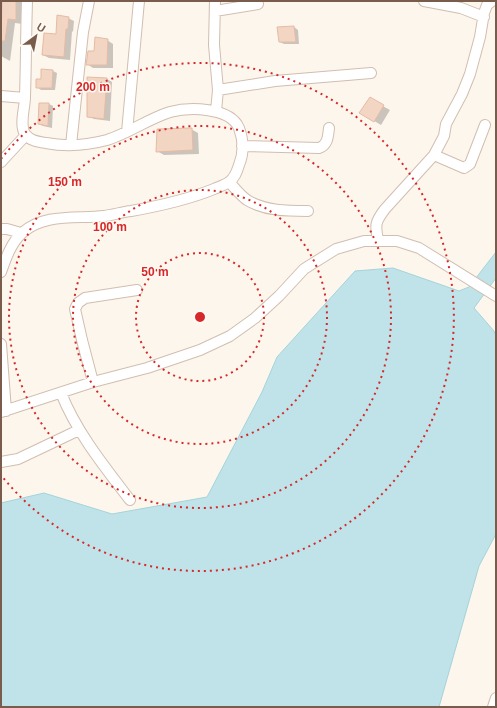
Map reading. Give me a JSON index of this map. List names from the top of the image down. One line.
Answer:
{"north":"top right","rings":["200 m","150 m","100 m","50 m"]}
